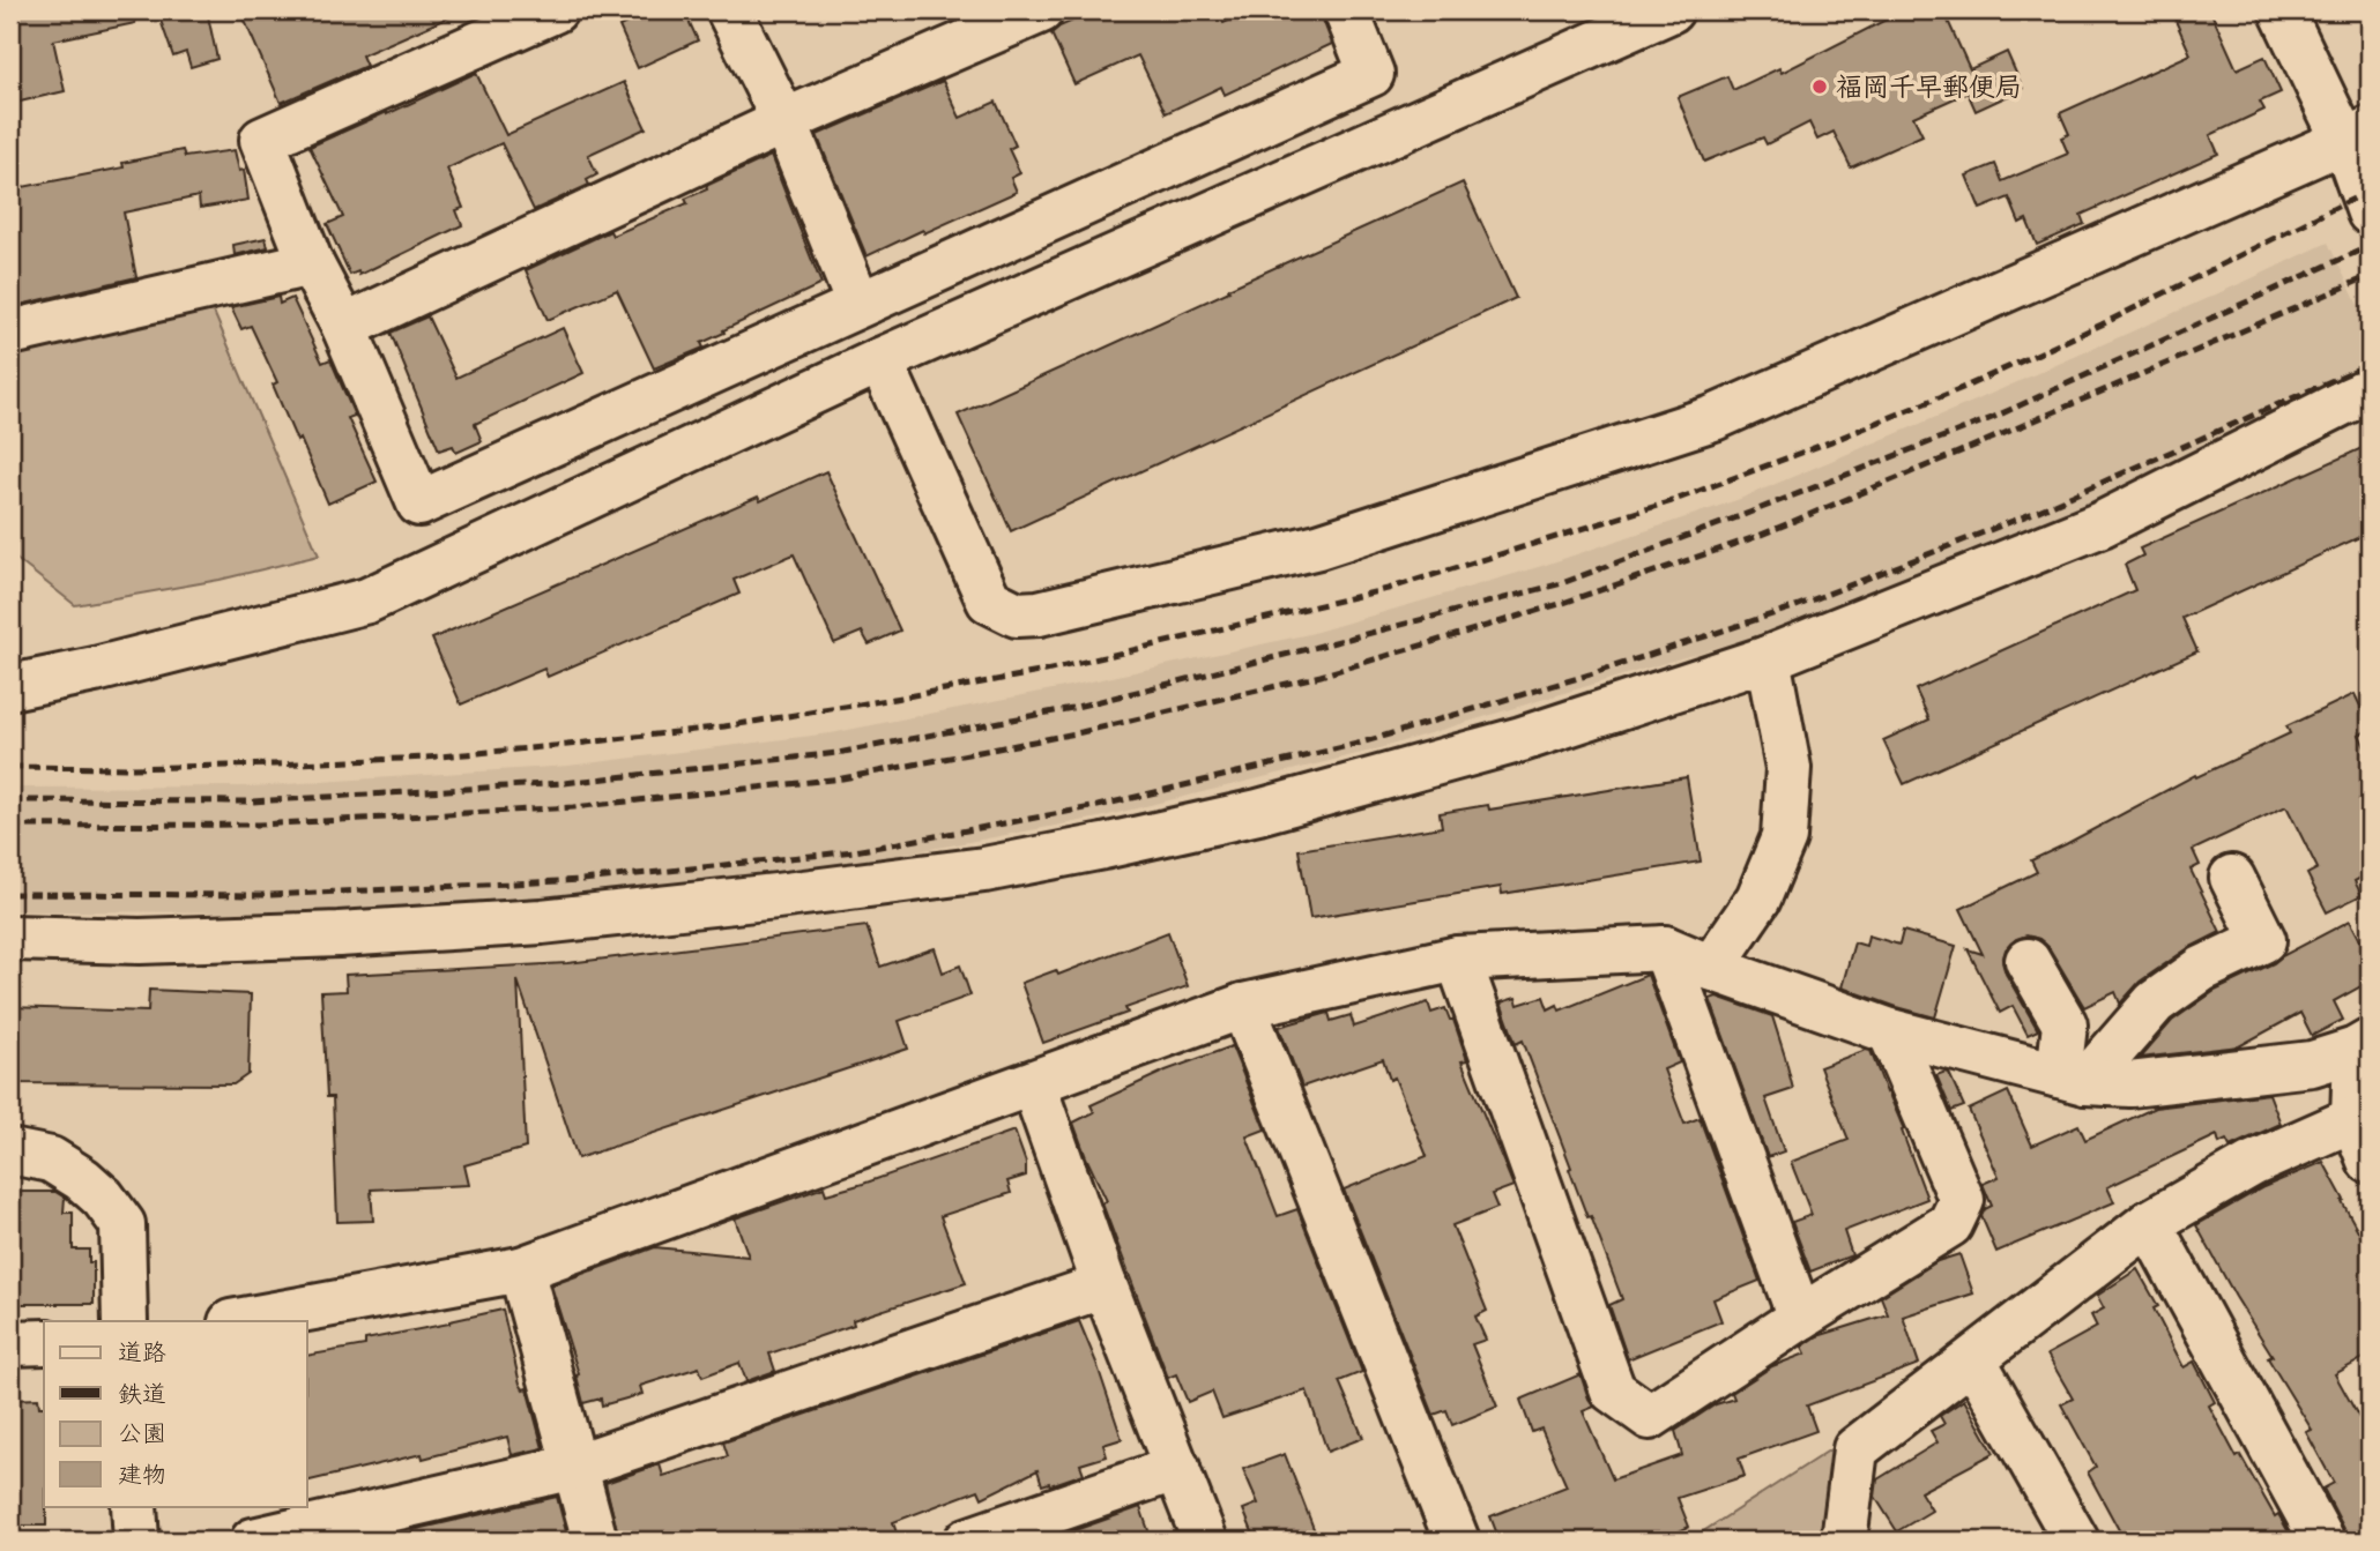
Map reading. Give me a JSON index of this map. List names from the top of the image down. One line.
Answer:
{"places":["福岡千早郵便局"],"legend":["道路","鉄道","公園","建物"]}
